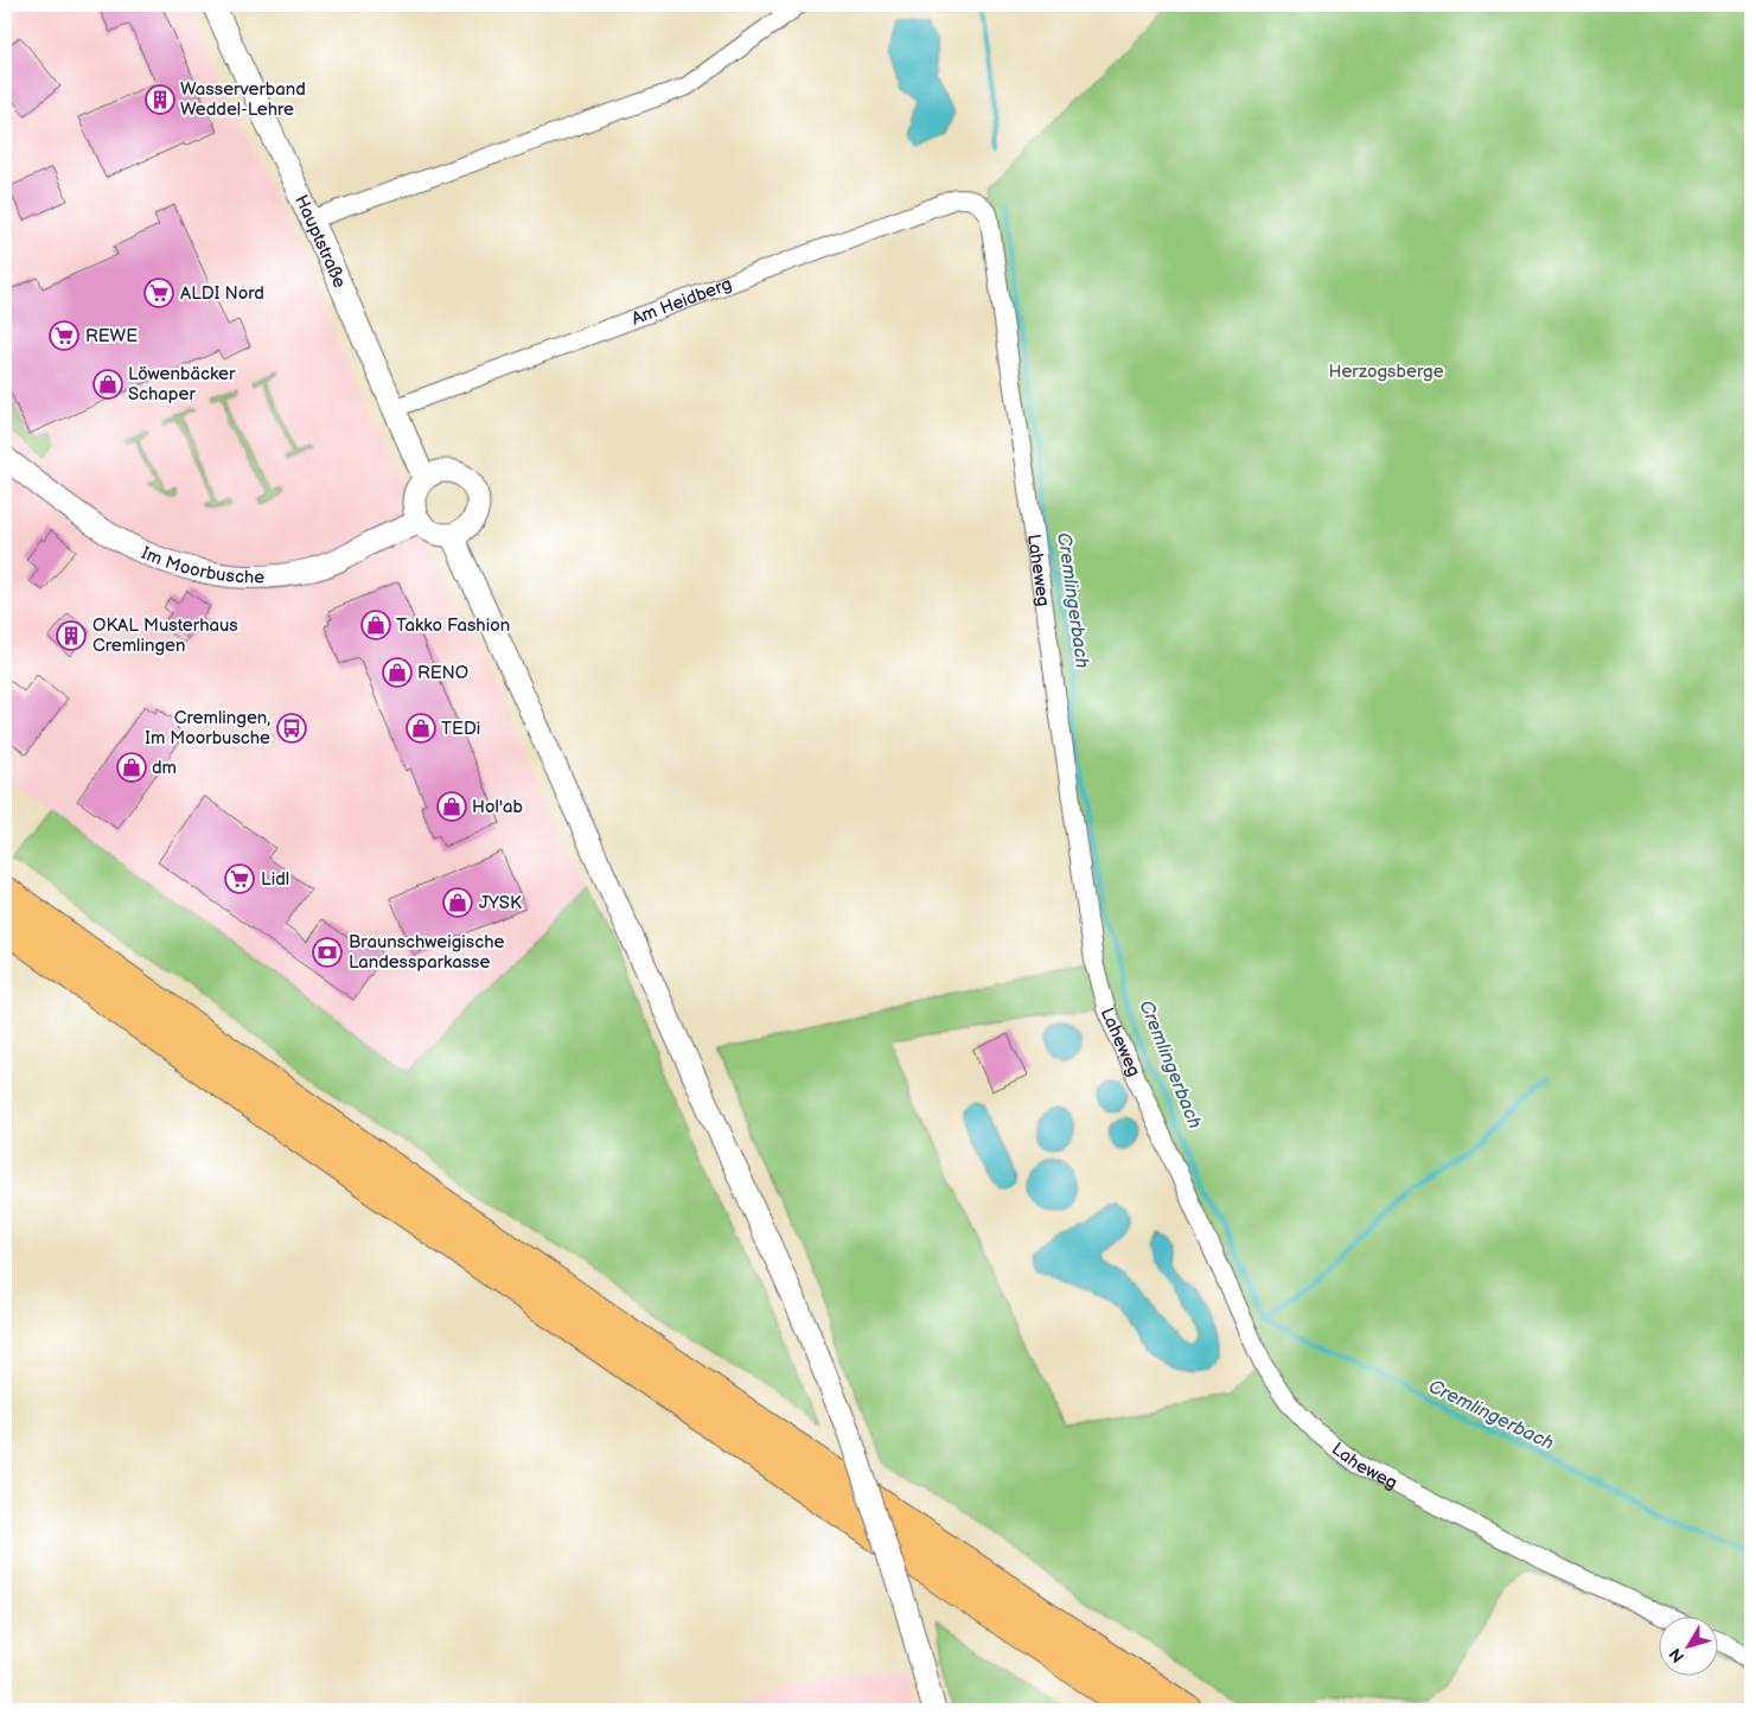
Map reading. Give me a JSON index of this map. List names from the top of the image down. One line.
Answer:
{"streets":{"street":["Hauptstraße","Am Heidberg","Im Moorbusche","Laheweg"]},"crossings":[["Hauptstraße","Am Heidberg"],["Hauptstraße","Im Moorbusche"],["Am Heidberg","Laheweg"]],"water":["Cremlingerbach"],"parks":["Herzogsberge"],"places":{"building":["Wasserverband Weddel-Lehre","OKAL Musterhaus Cremlingen"],"supermarket":["ALDI Nord","REWE","Lidl"],"shop":["Löwenbäcker Schaper","Takko Fashion","RENO","TEDi","dm","Hol'ab","JYSK"],"bus stop":["Cremlingen, Im Moorbusche"],"bank":["Braunschweigische Landessparkasse"]},"north":"bottom left"}
